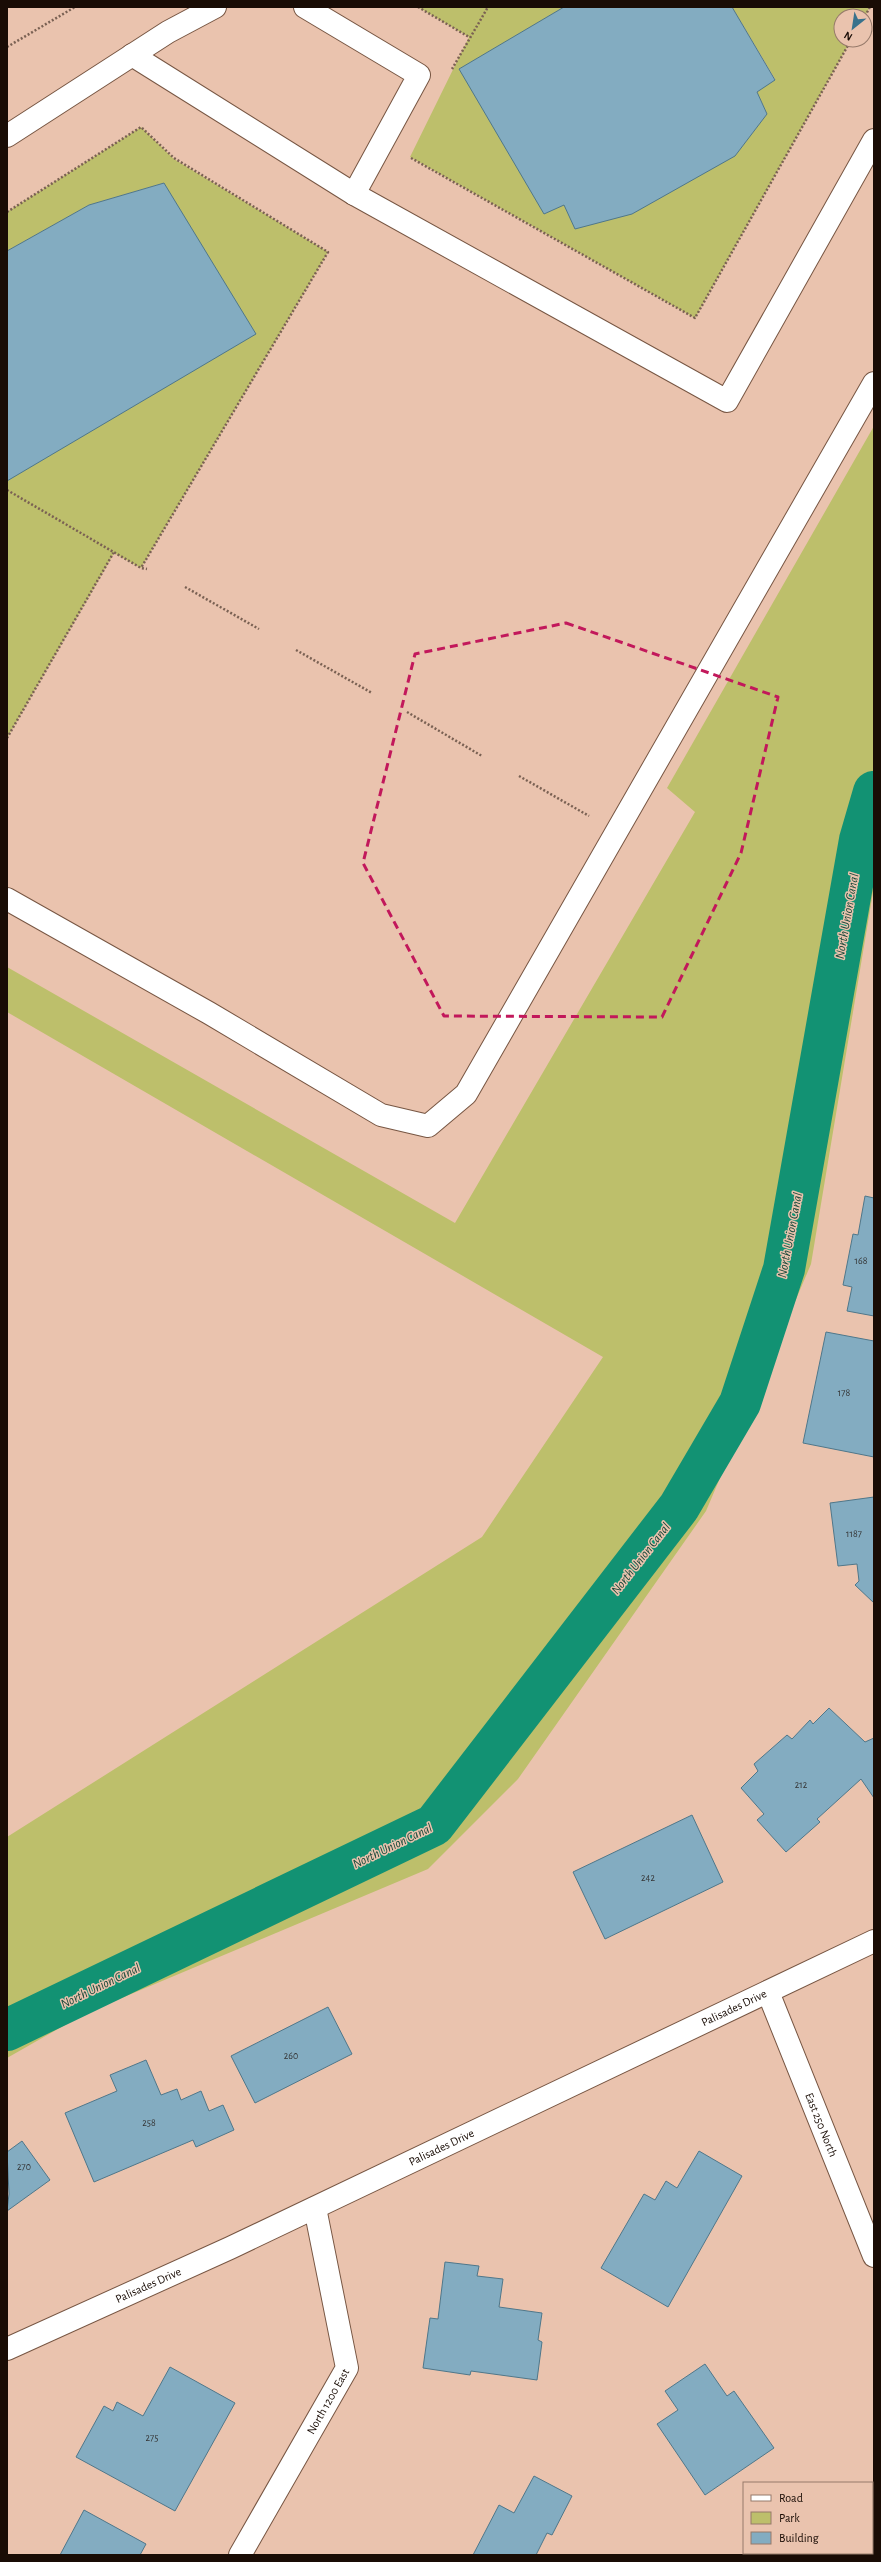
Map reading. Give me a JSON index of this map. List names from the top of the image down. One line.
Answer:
{"streets":{"street":["Palisades Drive","East 250 North","North 1200 East"]},"crossings":[["Palisades Drive","East 250 North"],["Palisades Drive","North 1200 East"]],"water":["North Union Canal"],"house_numbers":["168","178","1187","212","242","260","258","270","275"],"legend":["Road","Park","Building"],"north":"bottom left"}
